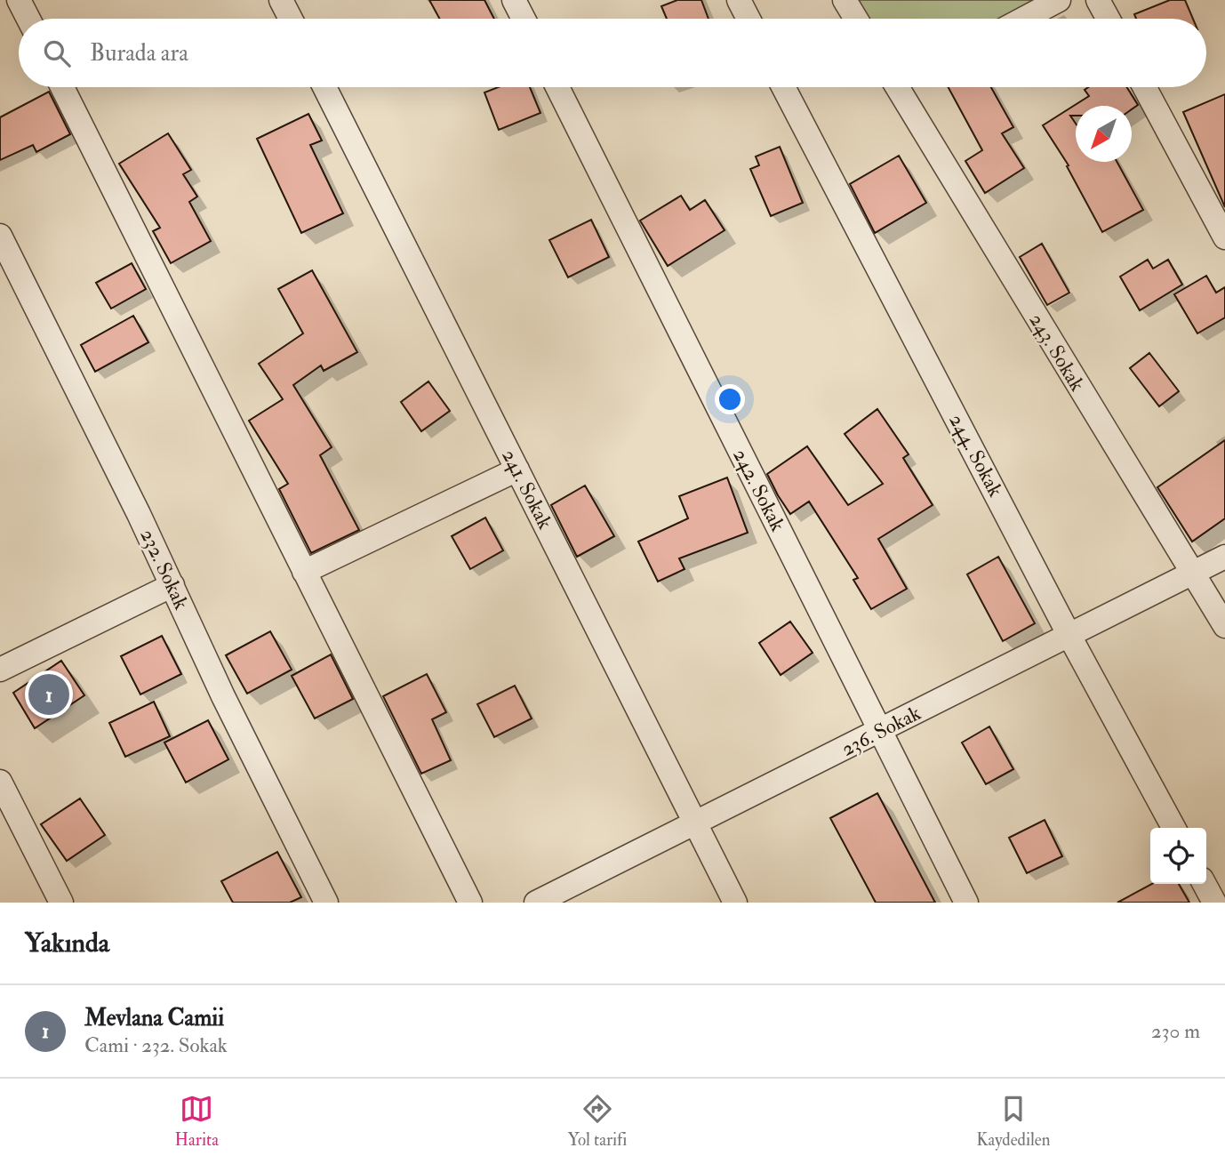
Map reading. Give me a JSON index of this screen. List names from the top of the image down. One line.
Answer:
{"streets":{"street":["243. Sokak","244. Sokak","241. Sokak","242. Sokak","232. Sokak","236. Sokak"]},"crossings":[["243. Sokak","236. Sokak"],["244. Sokak","236. Sokak"],["241. Sokak","236. Sokak"],["242. Sokak","236. Sokak"]],"north":"bottom left","page":{"search":"Burada ara","pins":"1","heading":"Yakında","list":[{"mark":"1","name":"Mevlana Camii","note":"Cami · 232. Sokak","value":"230 m"}],"nav":["Harita","Yol tarifi","Kaydedilen"]}}
